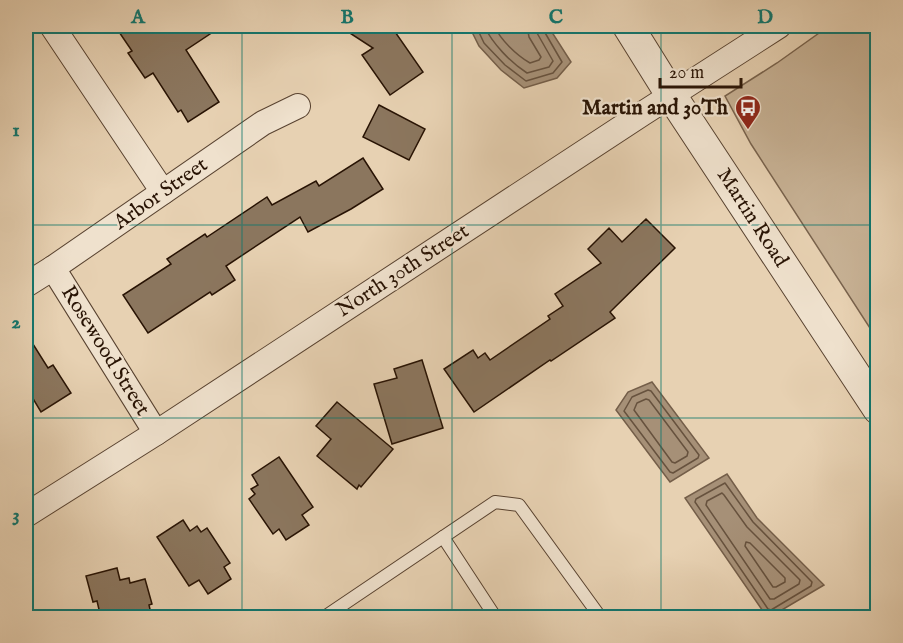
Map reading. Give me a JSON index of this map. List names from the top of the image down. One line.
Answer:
{"streets":{"street":["Arbor Street","Martin Road","North 30th Street","Rosewood Street"]},"crossings":[["Arbor Street","Rosewood Street"],["Martin Road","North 30th Street"],["North 30th Street","Rosewood Street"]],"places":{"bus stop":["Martin and 30Th"]},"scale_bar":"20 m","grid":{"columns":["A","B","C","D"],"rows":["1","2","3"]}}
